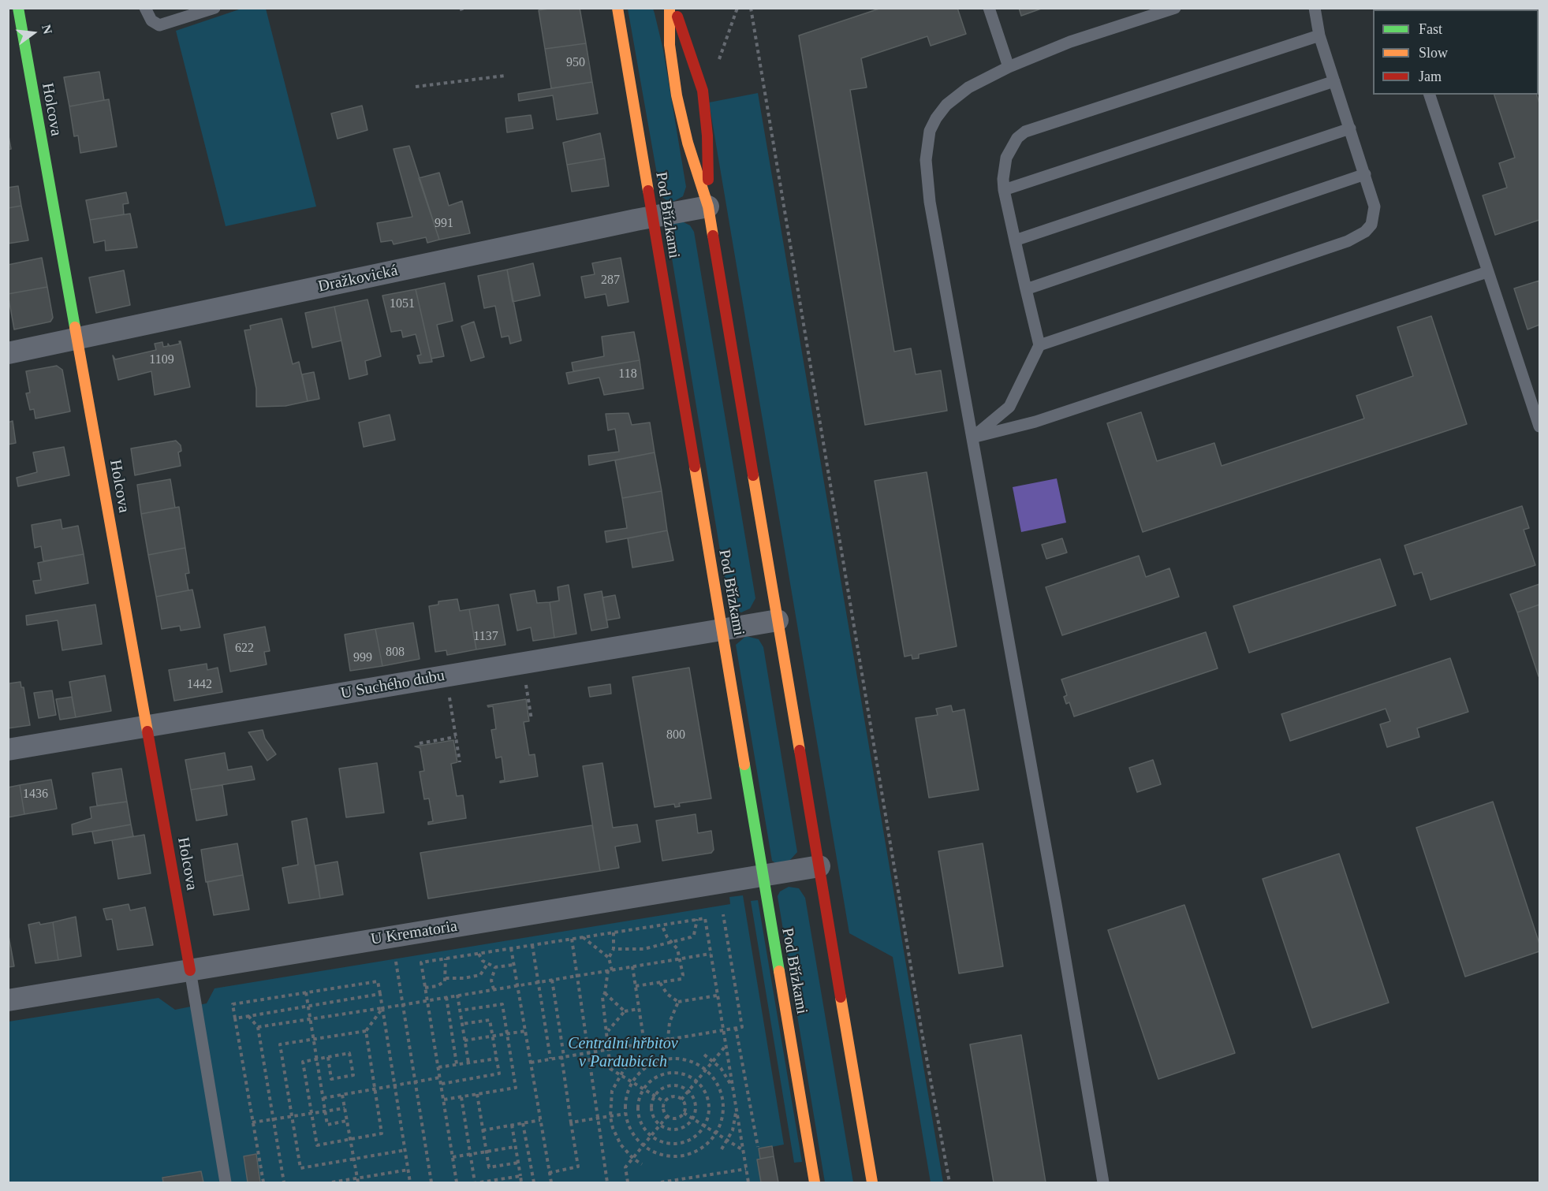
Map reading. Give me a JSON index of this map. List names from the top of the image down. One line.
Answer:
{"streets":{"street":["Holcova","Pod Břízkami","Dražkovická","U Suchého dubu","U Krematoria"]},"crossings":[["Holcova","Dražkovická"],["Holcova","U Suchého dubu"],["Holcova","U Krematoria"],["Pod Břízkami","Dražkovická"],["Pod Břízkami","U Suchého dubu"],["Pod Břízkami","U Krematoria"]],"parks":["Centrální hřbitov v Pardubicích"],"house_numbers":["950","991","287","1051","1109","118","1137","622","808","999","1442","800","1436"],"legend":["Fast","Slow","Jam"],"north":"right"}
